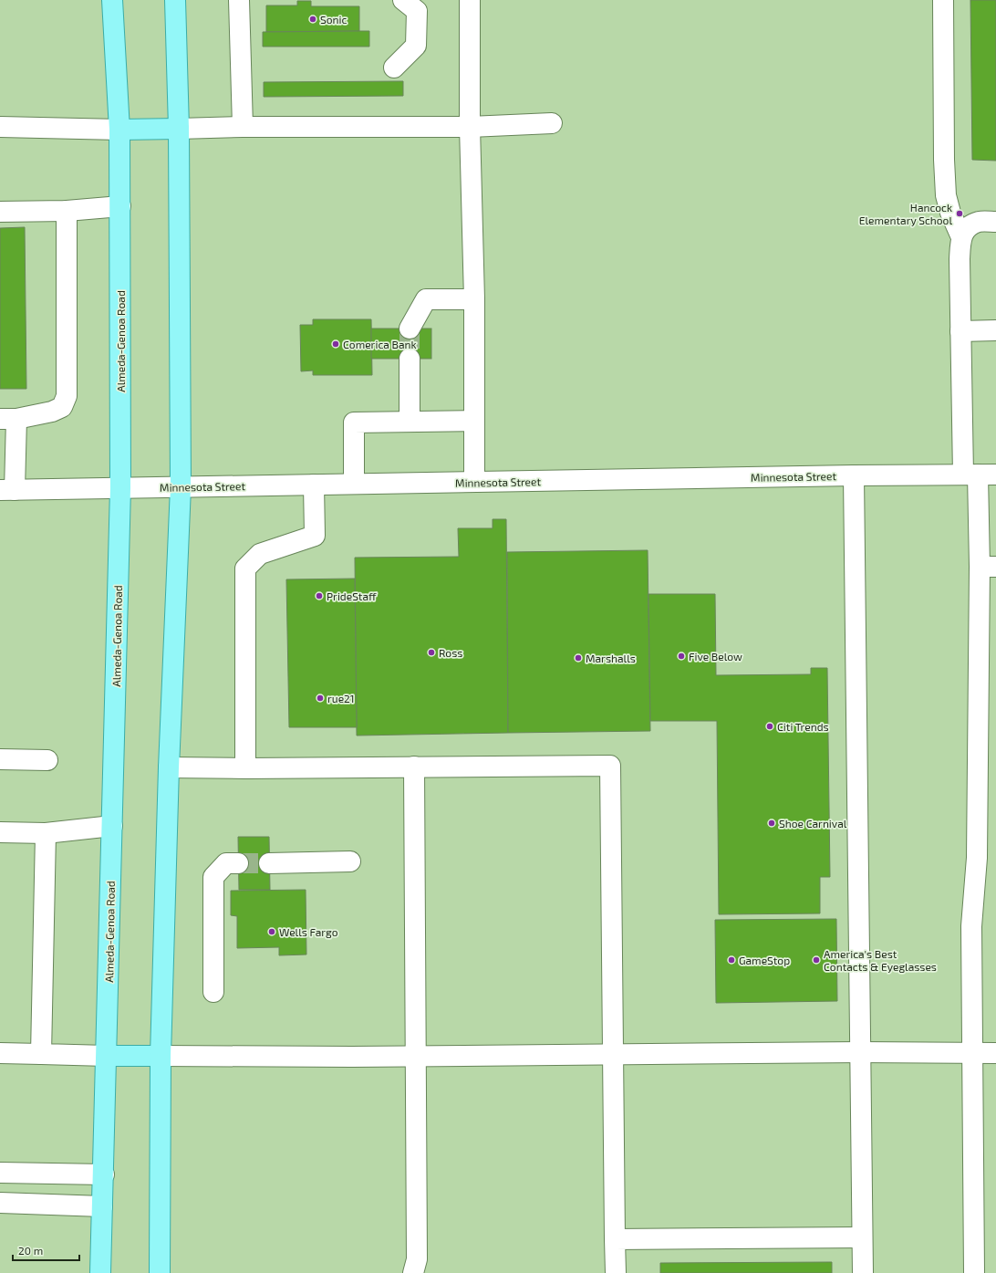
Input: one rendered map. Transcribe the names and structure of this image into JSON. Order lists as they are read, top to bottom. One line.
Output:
{"streets":{"main road":["Almeda-Genoa Road"],"street":["Minnesota Street"]},"crossings":[["Almeda-Genoa Road","Minnesota Street"]],"places":["Sonic","Hancock Elementary School","Comerica Bank","PrideStaff","Ross","Five Below","Marshalls","rue21","Citi Trends","Shoe Carnival","Wells Fargo","GameStop","America's Best Contacts & Eyeglasses"],"scale_bar":"20 m"}
